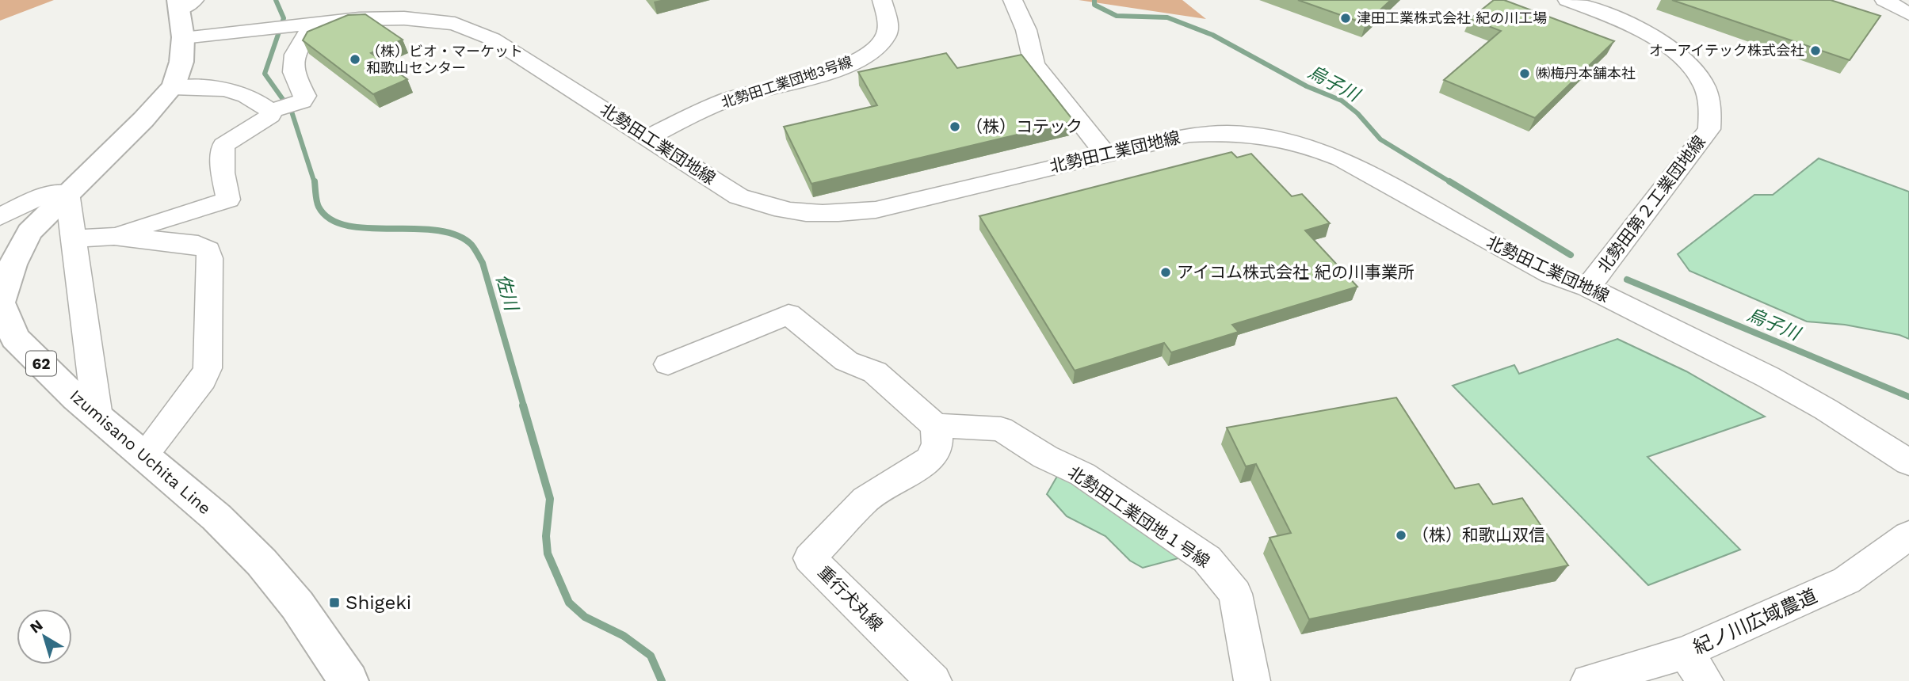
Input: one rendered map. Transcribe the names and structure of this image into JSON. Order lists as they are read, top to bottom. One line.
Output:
{"streets":{"main road":["62","Izumisano Uchita Line"],"street":["北勢田工業団地3号線","北勢田工業団地線","北勢田第２工業団地線","北勢田工業団地１号線","重行犬丸線","紀ノ川広域農道"]},"crossings":[["北勢田工業団地3号線","北勢田工業団地線"],["北勢田工業団地線","北勢田第２工業団地線"],["北勢田工業団地線","Izumisano Uchita Line"],["北勢田工業団地１号線","重行犬丸線"]],"water":["烏子川","佐川"],"places":{"other":["津田工業株式会社 紀の川工場","オーアイテック株式会社","（株）ビオ・マーケット 和歌山センター","㈱梅丹本舗本社","（株）コテック","アイコム株式会社 紀の川事業所","（株）和歌山双信"],"transit":["Shigeki"]},"north":"top left"}
